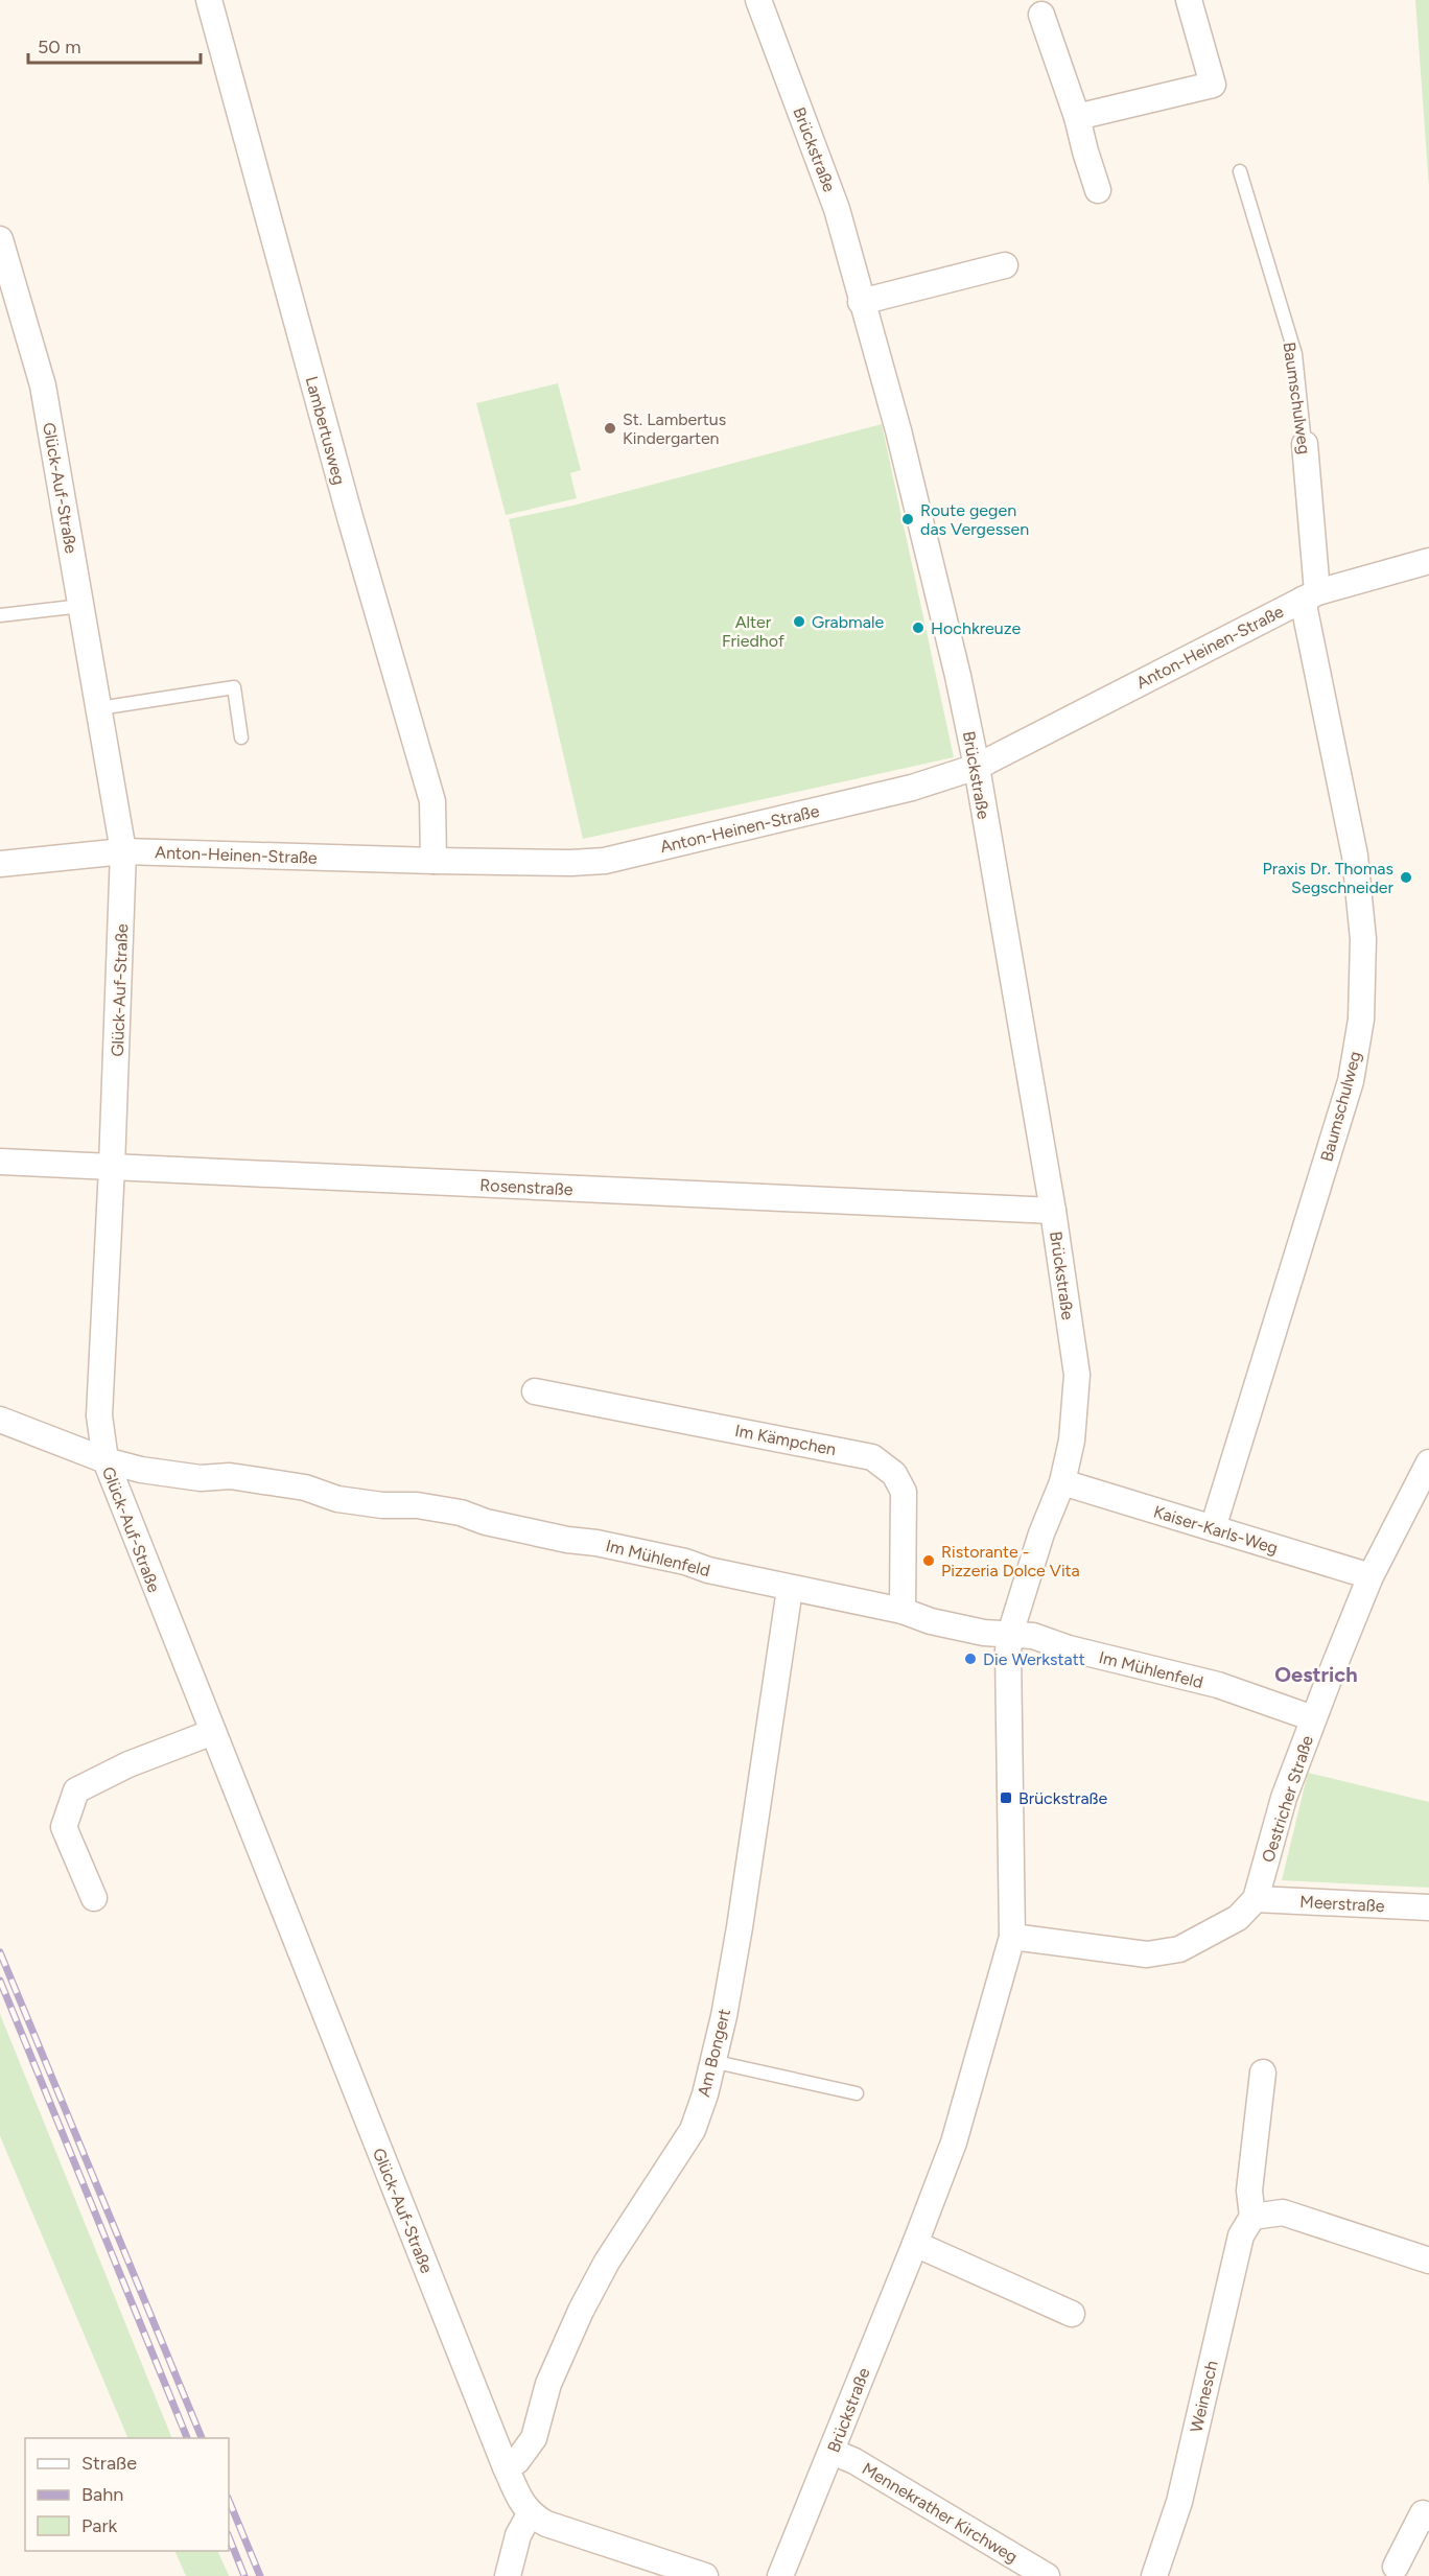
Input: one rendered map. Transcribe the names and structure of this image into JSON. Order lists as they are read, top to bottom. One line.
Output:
{"streets":{"street":["Brückstraße","Baumschulweg","Lambertusweg","Glück-Auf-Straße","Anton-Heinen-Straße","Rosenstraße","Im Kämpchen","Kaiser-Karls-Weg","Im Mühlenfeld","Oestricher Straße","Meerstraße","Am Bongert","Weinesch","Mennekrather Kirchweg"]},"crossings":[["Brückstraße","Anton-Heinen-Straße"],["Brückstraße","Rosenstraße"],["Brückstraße","Kaiser-Karls-Weg"],["Brückstraße","Im Mühlenfeld"],["Brückstraße","Mennekrather Kirchweg"],["Baumschulweg","Anton-Heinen-Straße"],["Baumschulweg","Kaiser-Karls-Weg"],["Lambertusweg","Anton-Heinen-Straße"],["Glück-Auf-Straße","Anton-Heinen-Straße"],["Glück-Auf-Straße","Rosenstraße"],["Glück-Auf-Straße","Im Mühlenfeld"],["Glück-Auf-Straße","Am Bongert"],["Im Kämpchen","Im Mühlenfeld"],["Kaiser-Karls-Weg","Oestricher Straße"],["Im Mühlenfeld","Oestricher Straße"],["Im Mühlenfeld","Am Bongert"],["Oestricher Straße","Meerstraße"]],"districts":["Oestrich"],"parks":["Alter Friedhof"],"places":{"other":["St. Lambertus Kindergarten","Route gegen das Vergessen","Grabmale","Hochkreuze","Praxis Dr. Thomas Segschneider","Ristorante - Pizzeria Dolce Vita","Die Werkstatt"],"transit":["Brückstraße"]},"legend":["Straße","Bahn","Park"],"scale_bar":"50 m"}
